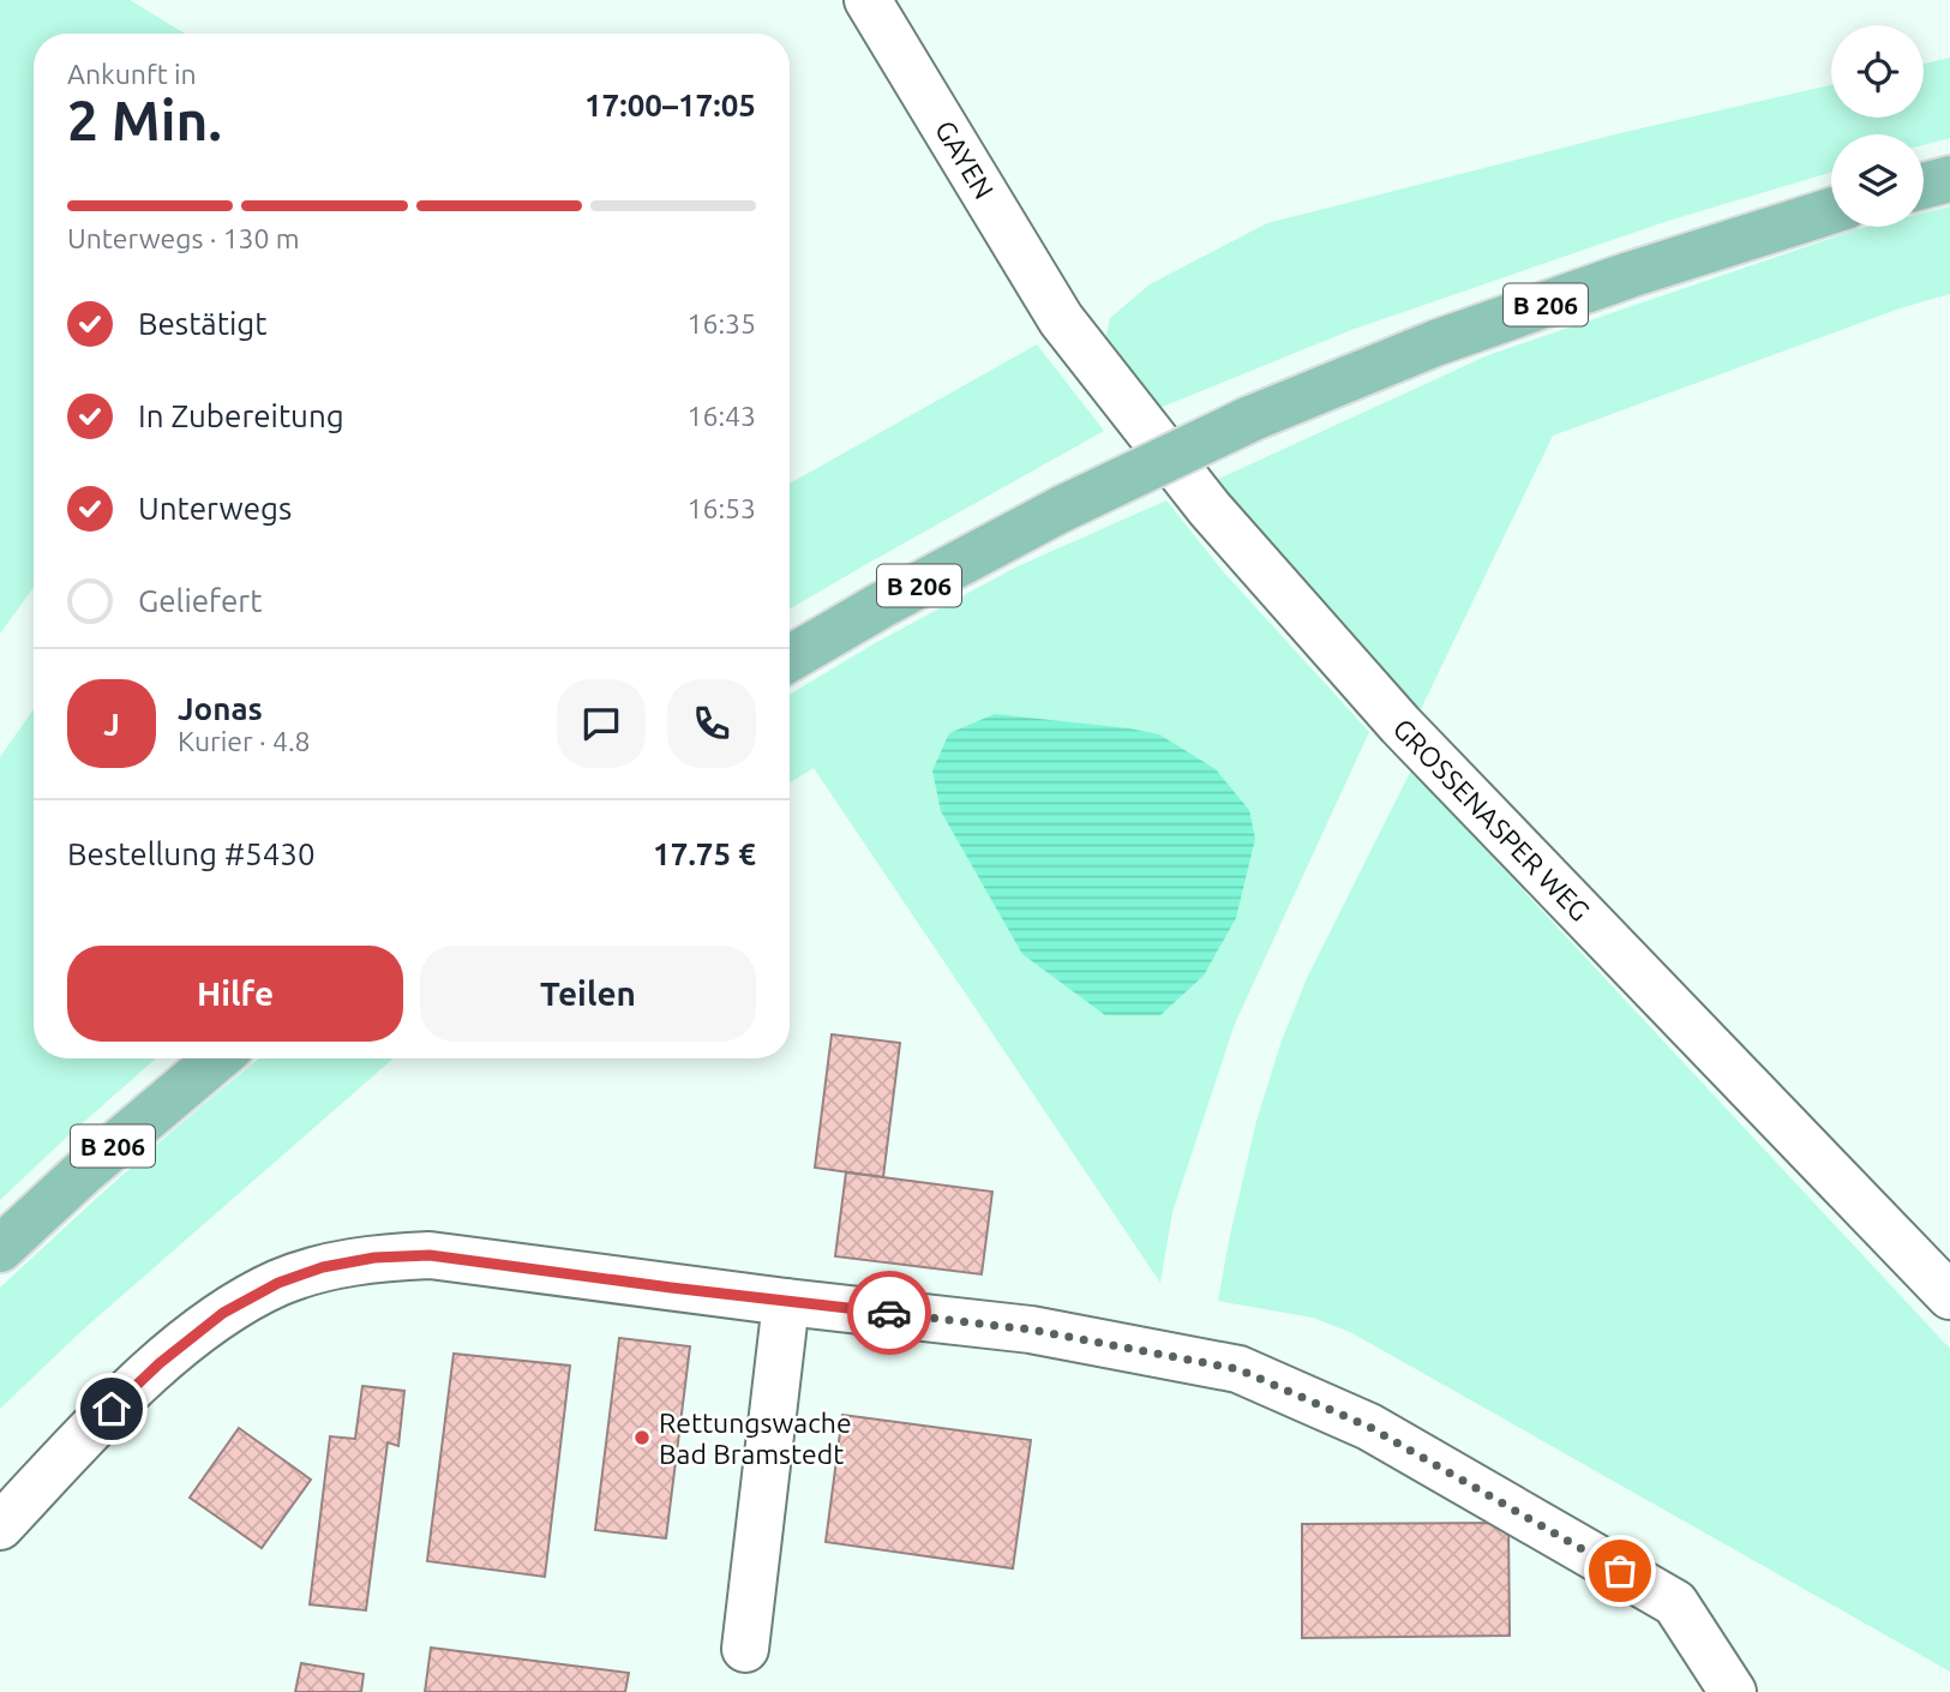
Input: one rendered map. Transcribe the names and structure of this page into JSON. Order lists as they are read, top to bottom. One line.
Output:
{"streets":{"main road":["B 206"],"street":["GAYEN","GROSSENASPER WEG"]},"crossings":[["GAYEN","GROSSENASPER WEG"]],"places":["Rettungswache Bad Bramstedt"],"page":{"heading":["2 Min.","Ankunft in","17:00–17:05"],"panel":["Jonas","Kurier · 4.8","Bestellung #5430","17.75 €"],"bar":"Unterwegs · 130 m","list":[["Bestätigt","16:35"],["In Zubereitung","16:43"],["Unterwegs","16:53"],"Geliefert"],"round":"J","buttons":["Hilfe","Teilen"]}}
